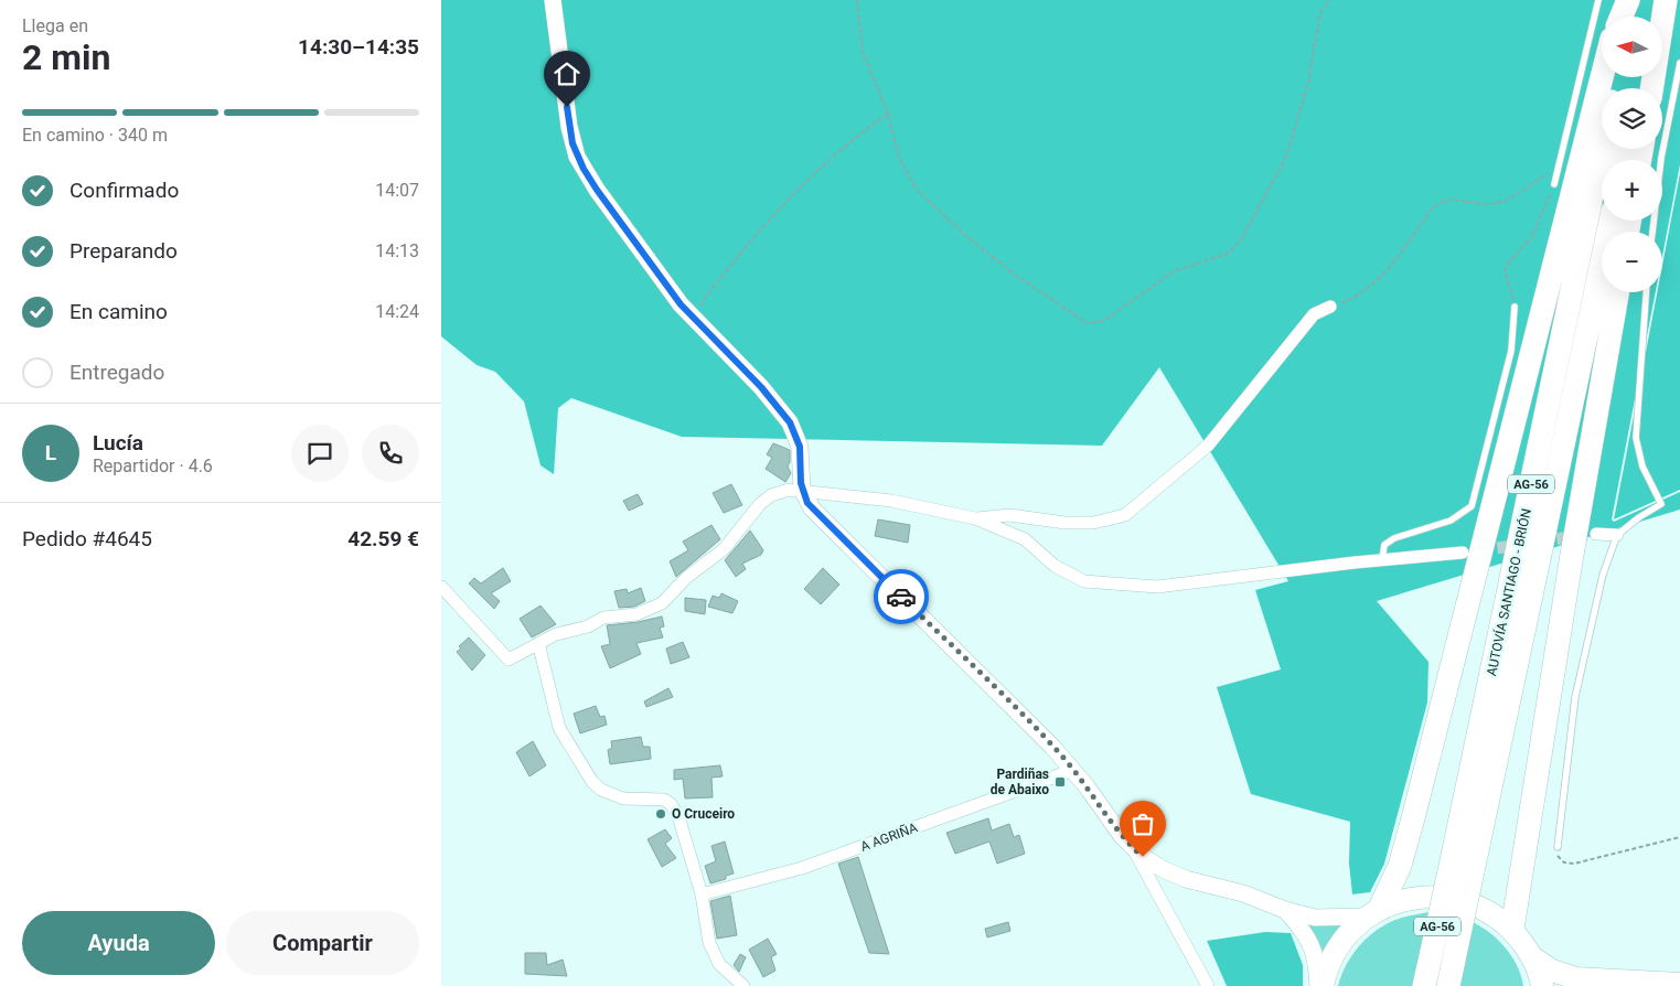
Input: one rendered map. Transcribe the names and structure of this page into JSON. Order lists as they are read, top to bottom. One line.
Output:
{"streets":{"highway":["AG-56","AUTOVÍA SANTIAGO - BRIÓN"],"street":["A AGRIÑA"]},"places":{"transit":["Pardiñas de Abaixo"],"other":["O Cruceiro"]},"north":"left","page":{"heading":["2 min","Llega en","14:30–14:35"],"panel":["Lucía","Repartidor · 4.6","Pedido #4645","42.59 €"],"map_buttons":["+","−"],"bar":"En camino · 340 m","list":[["Confirmado","14:07"],["Preparando","14:13"],["En camino","14:24"],"Entregado"],"round":"L","buttons":["Ayuda","Compartir"]}}
